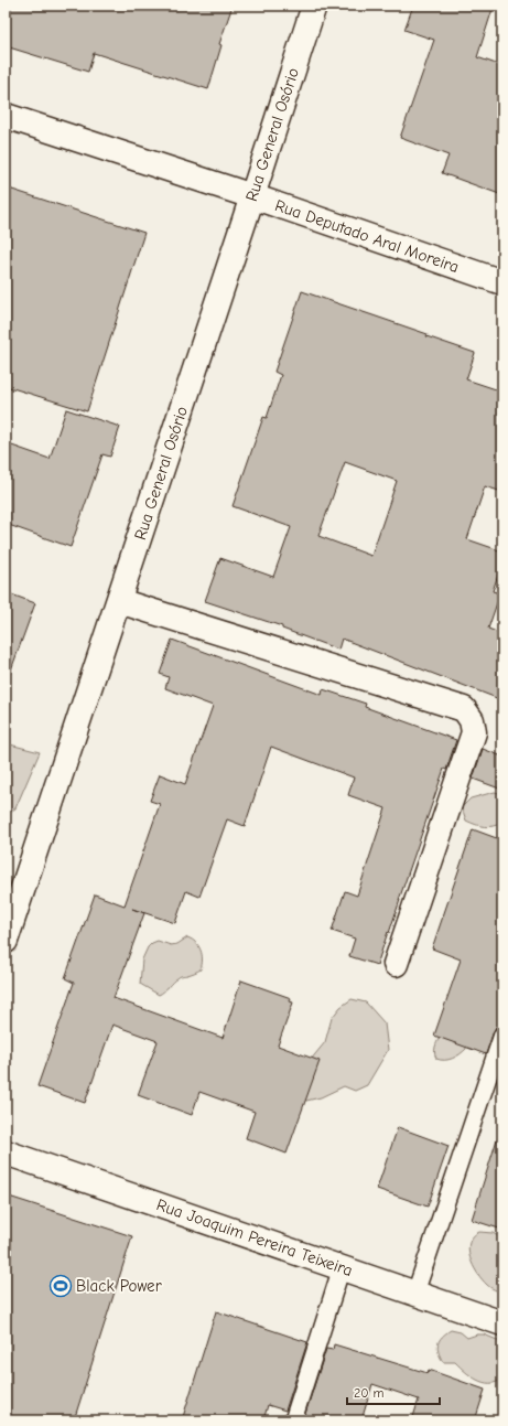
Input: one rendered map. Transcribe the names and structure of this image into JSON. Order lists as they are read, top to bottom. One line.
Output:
{"streets":{"street":["Rua General Osório","Rua Deputado Aral Moreira","Rua Joaquim Pereira Teixeira"]},"crossings":[["Rua General Osório","Rua Deputado Aral Moreira"]],"places":{"sports":["Black Power"]},"scale_bar":"20 m"}
